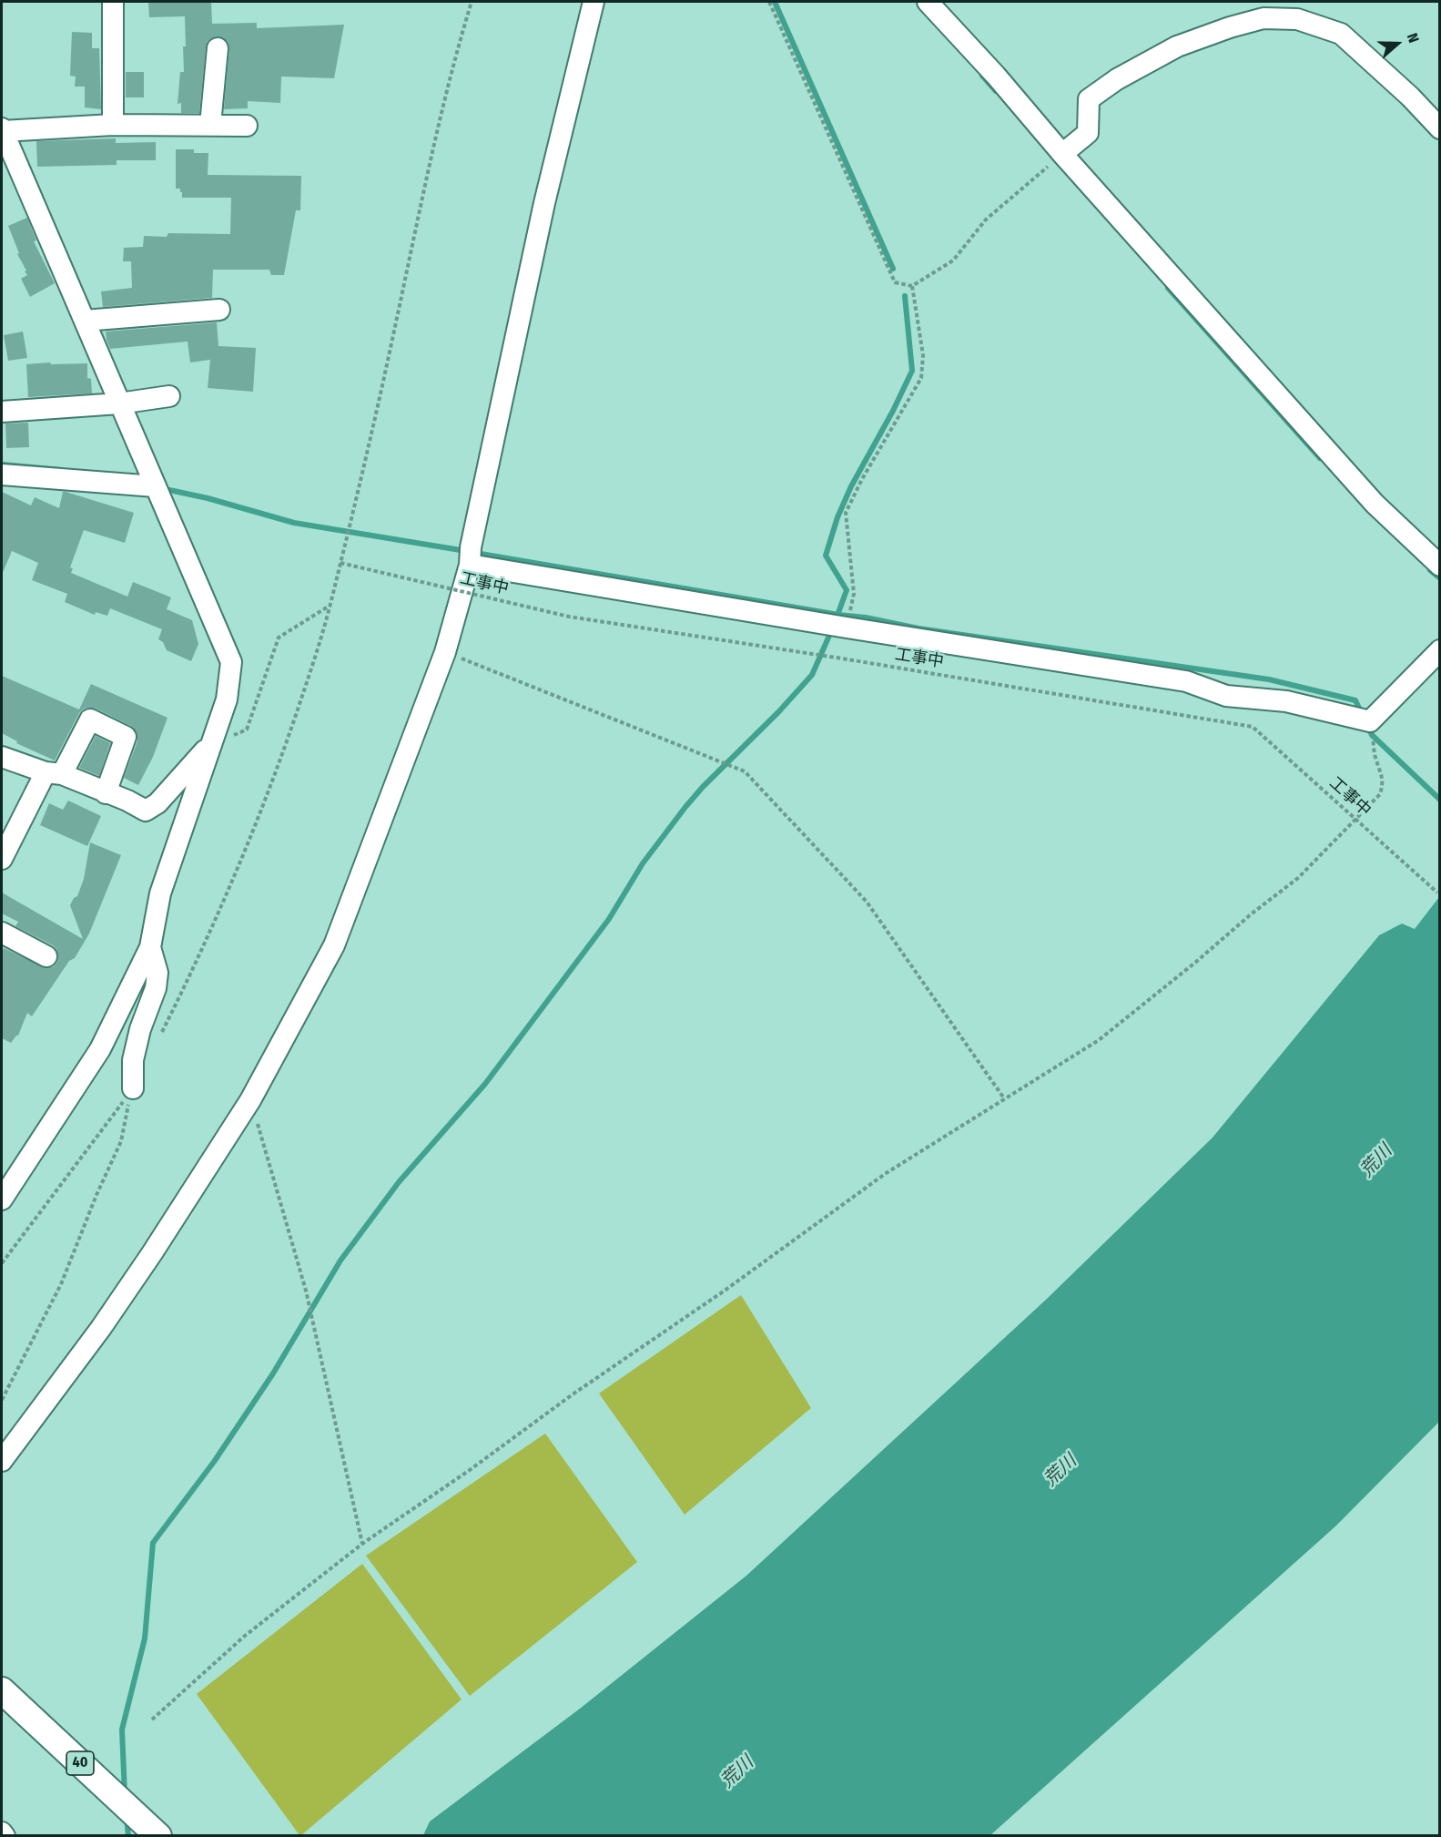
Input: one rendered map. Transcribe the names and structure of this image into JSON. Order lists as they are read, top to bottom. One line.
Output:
{"streets":{"main road":["40"],"path":["工事中"]},"water":["荒川"],"north":"right"}
